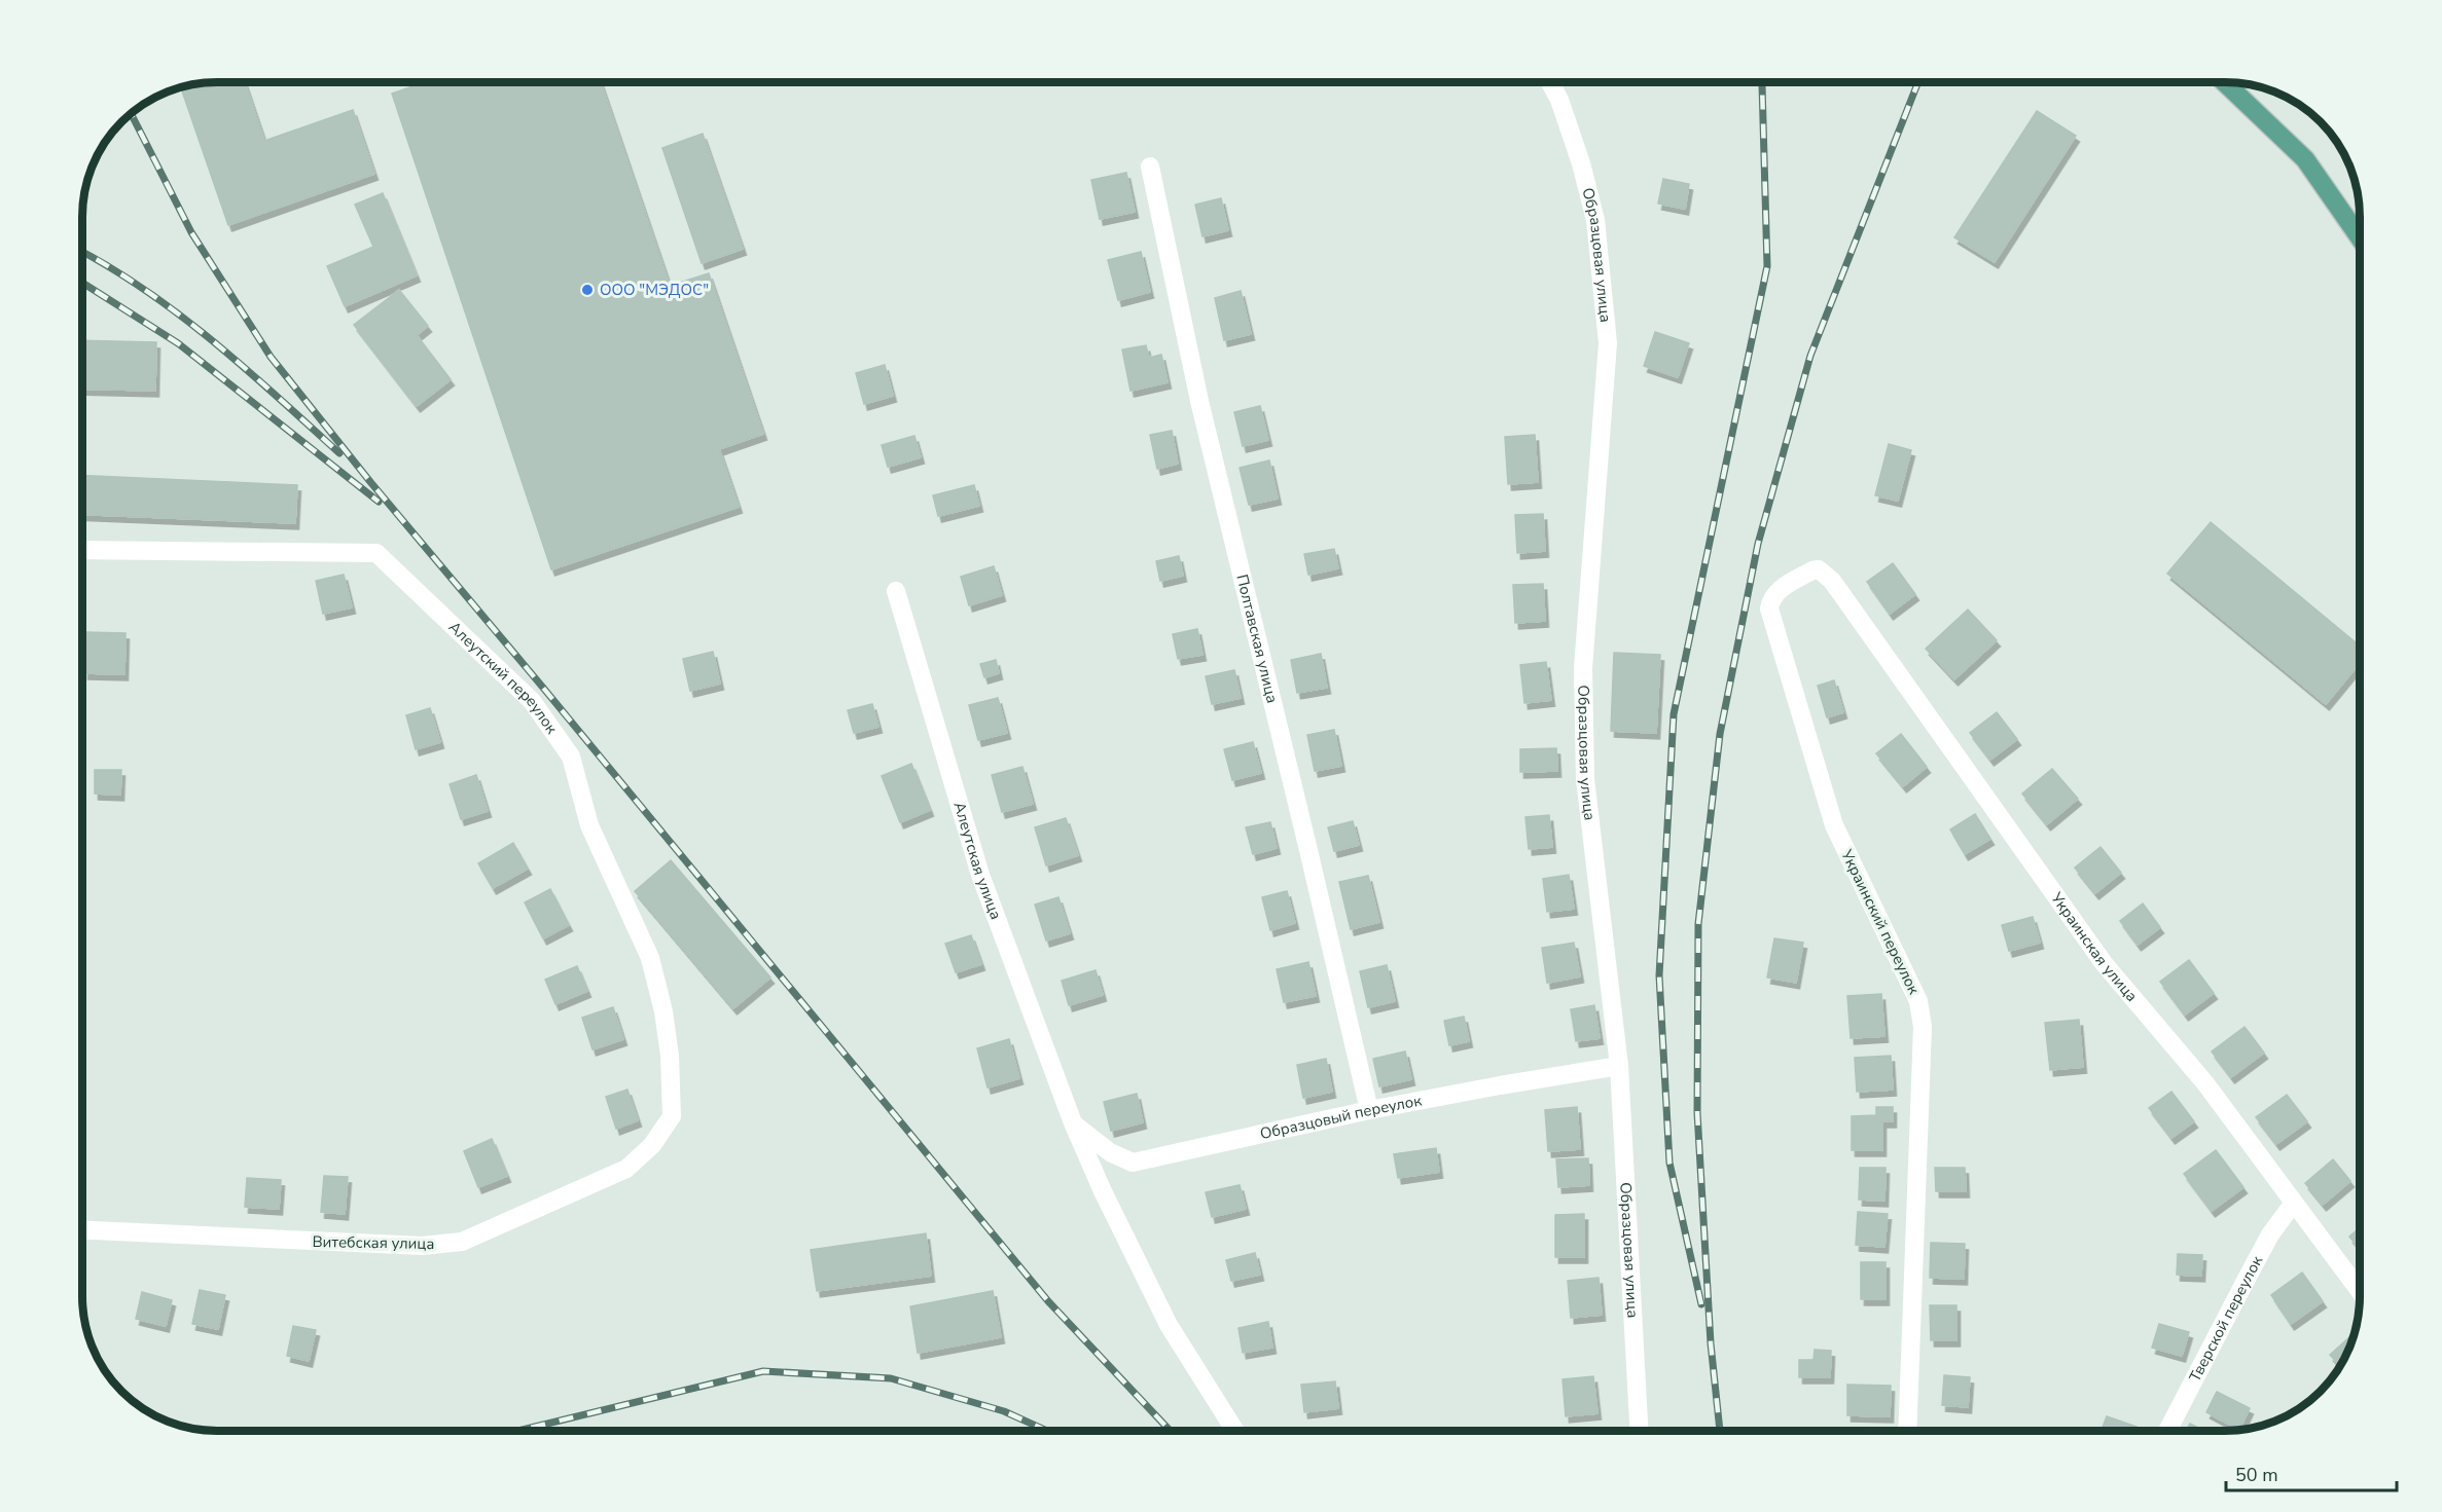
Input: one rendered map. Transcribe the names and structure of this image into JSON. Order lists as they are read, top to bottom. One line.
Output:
{"streets":{"street":["Образцовая улица","Полтавская улица","Алеутский переулок","Алеутская улица","Украинский переулок","Украинская улица","Образцовый переулок","Витебская улица","Тверской переулок"]},"crossings":[["Образцовая улица","Образцовый переулок"],["Полтавская улица","Образцовый переулок"],["Алеутский переулок","Витебская улица"],["Алеутская улица","Образцовый переулок"],["Украинский переулок","Украинская улица"],["Украинская улица","Тверской переулок"]],"places":["ООО \"МЭДОС\""],"scale_bar":"50 m"}
